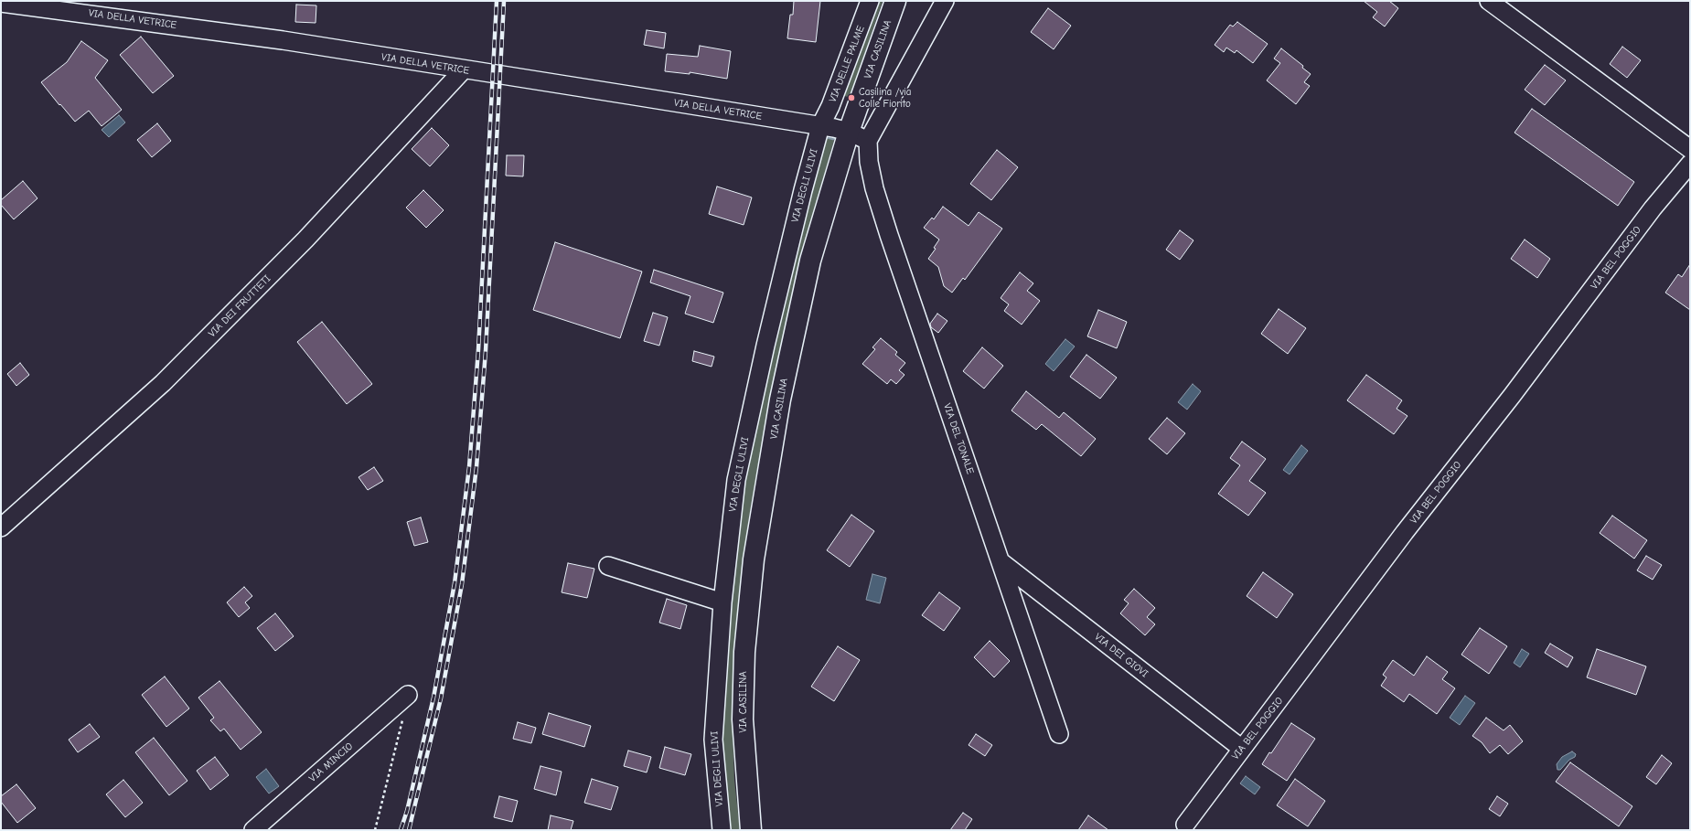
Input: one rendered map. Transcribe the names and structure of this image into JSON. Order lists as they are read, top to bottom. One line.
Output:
{"streets":{"main road":["VIA CASILINA"],"street":["VIA DELLA VETRICE","VIA DELLE PALME","VIA DEGLI ULIVI","VIA BEL POGGIO","VIA DEI FRUTTETI","VIA DEL TONALE","VIA DEI GIOVI","VIA MINCIO"]},"crossings":[["VIA DELLA VETRICE","VIA CASILINA"],["VIA DELLA VETRICE","VIA DELLE PALME"],["VIA DELLA VETRICE","VIA DEGLI ULIVI"],["VIA DELLA VETRICE","VIA DEI FRUTTETI"],["VIA DELLA VETRICE","VIA DEL TONALE"],["VIA DELLE PALME","VIA DEGLI ULIVI"],["VIA BEL POGGIO","VIA DEI GIOVI"],["VIA DEL TONALE","VIA DEI GIOVI"]],"places":["Casilina /via Colle Fiorito"]}
